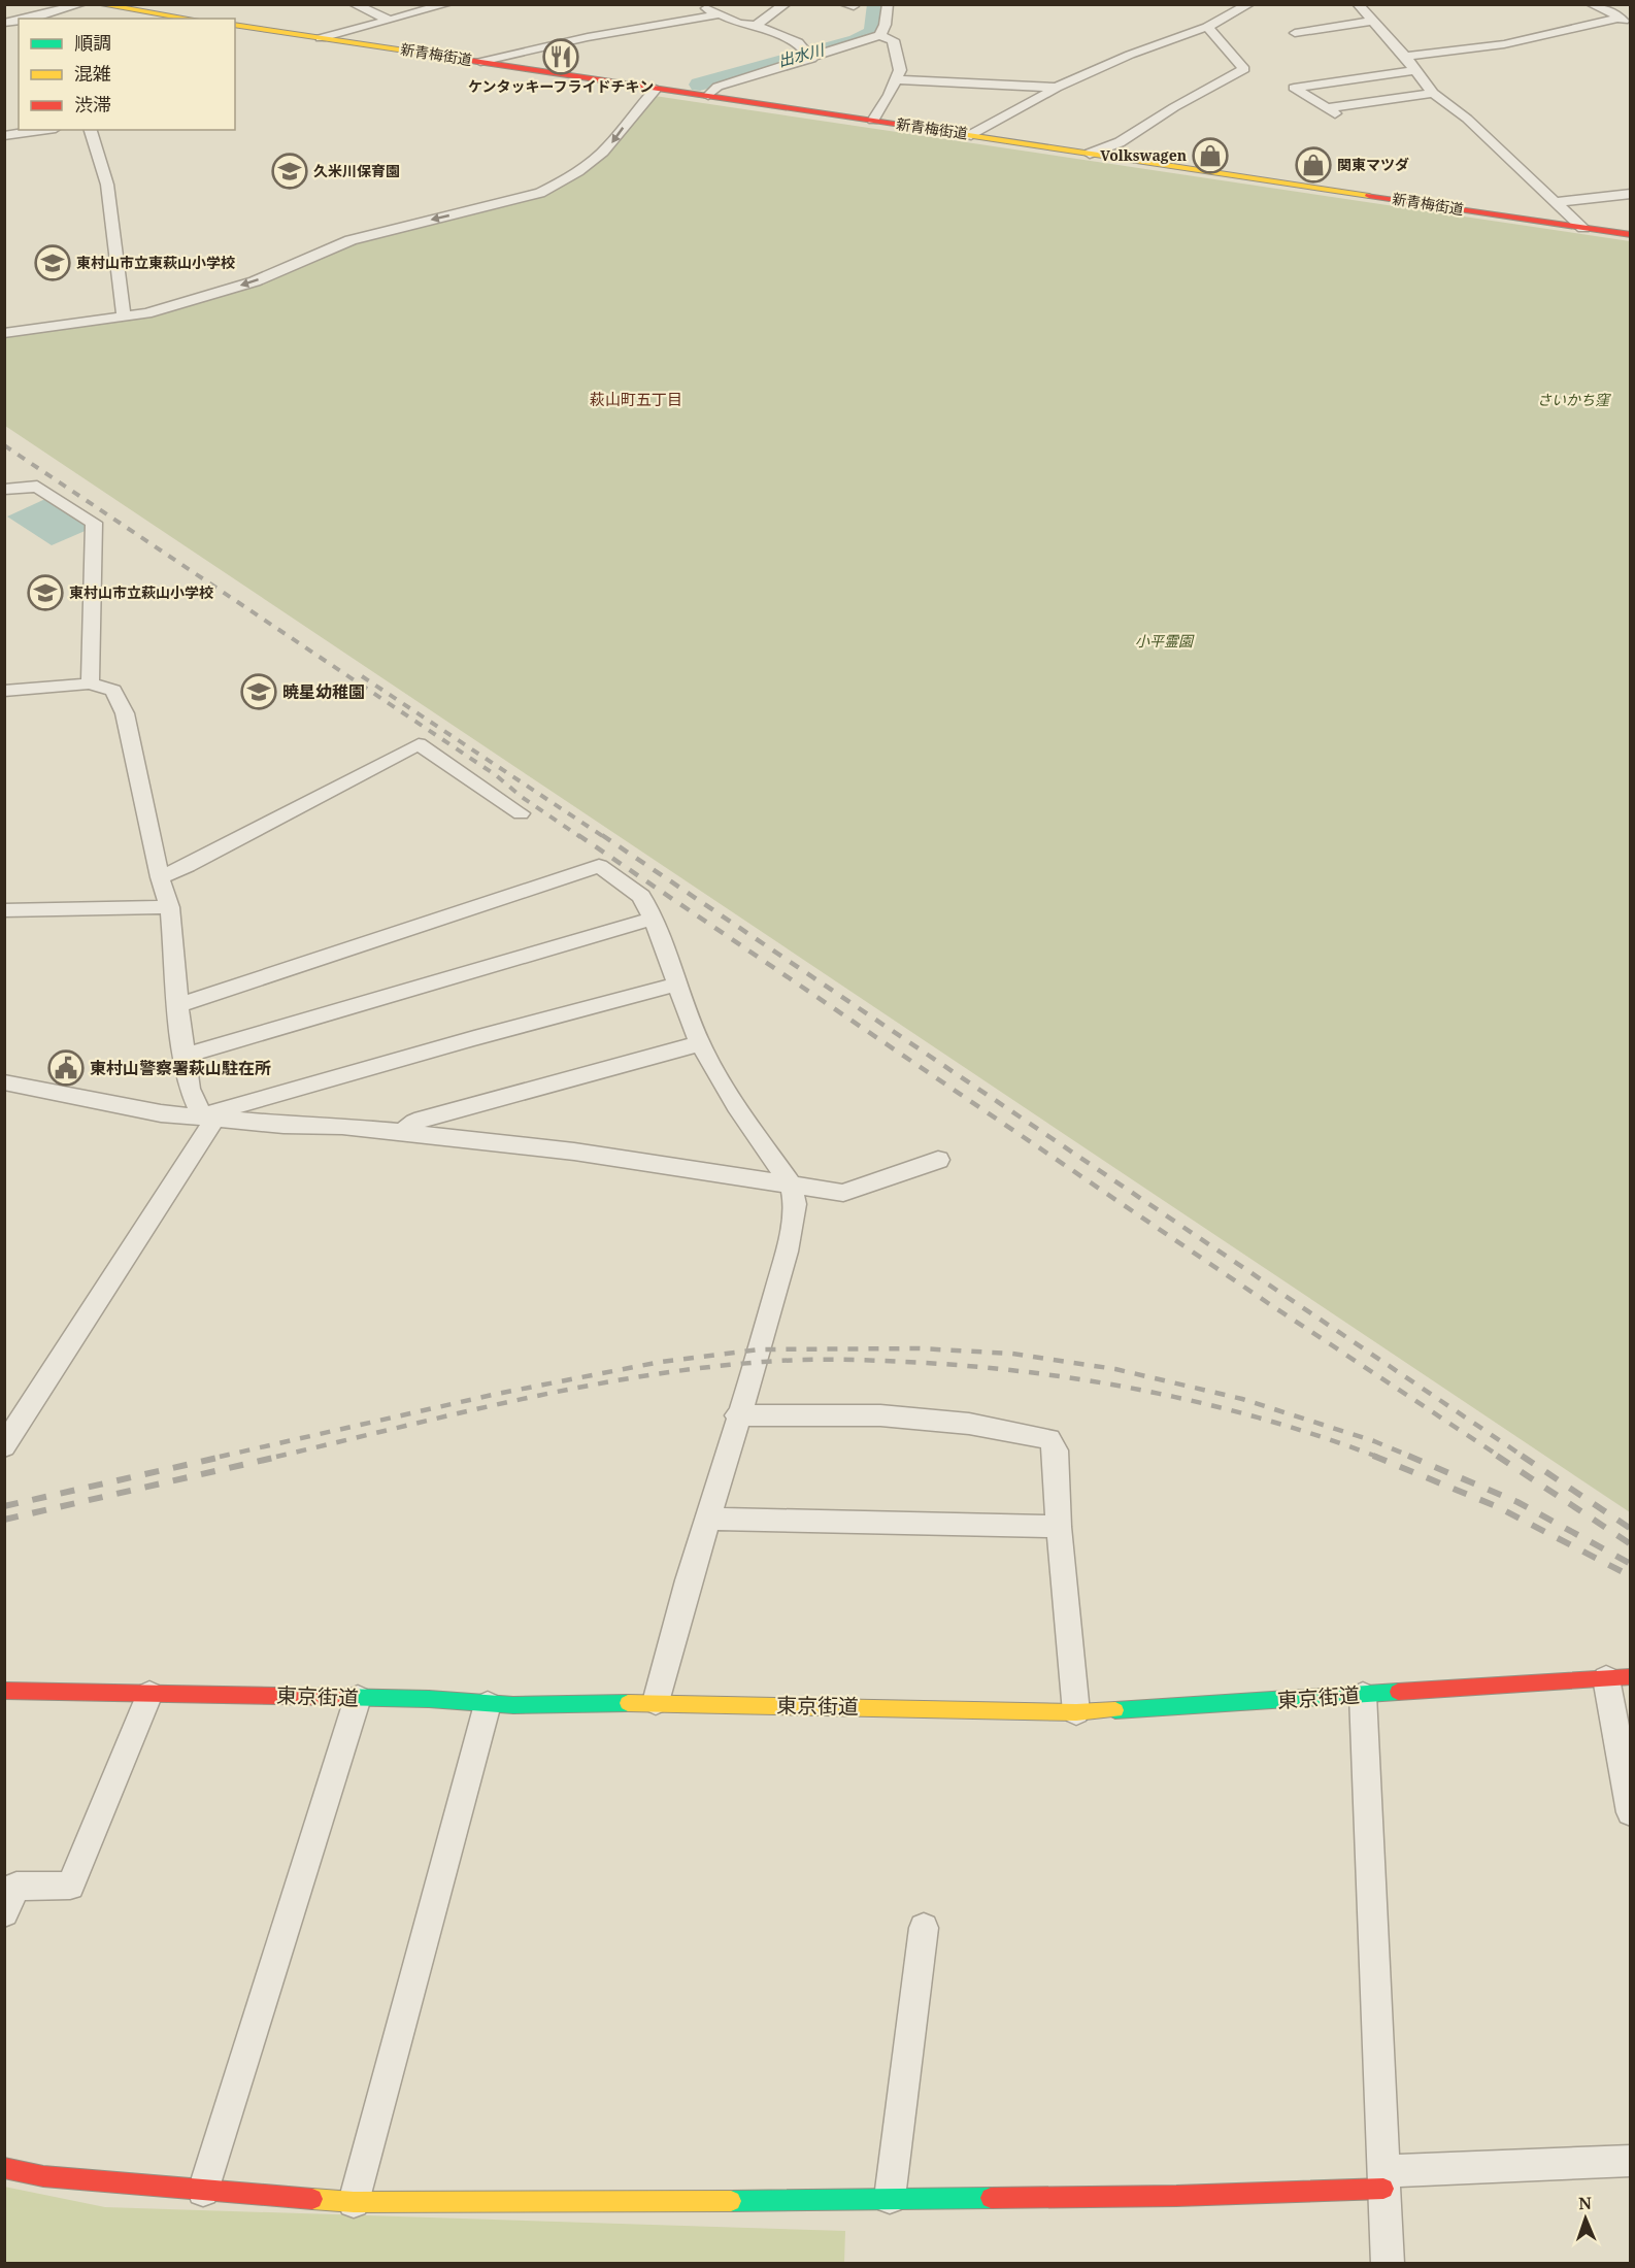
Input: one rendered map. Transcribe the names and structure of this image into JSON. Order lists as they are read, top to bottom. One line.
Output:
{"streets":{"main road":["新青梅街道","東京街道"]},"districts":["萩山町五丁目"],"water":["出水川"],"parks":["さいかち窪","小平霊園"],"places":{"restaurant":["ケンタッキーフライドチキン"],"shop":["Volkswagen","関東マツダ"],"school or university":["久米川保育園","東村山市立東萩山小学校","東村山市立萩山小学校","暁星幼稚園"],"public building":["東村山警察署萩山駐在所"]},"legend":["順調","混雑","渋滞"],"north":"top"}
